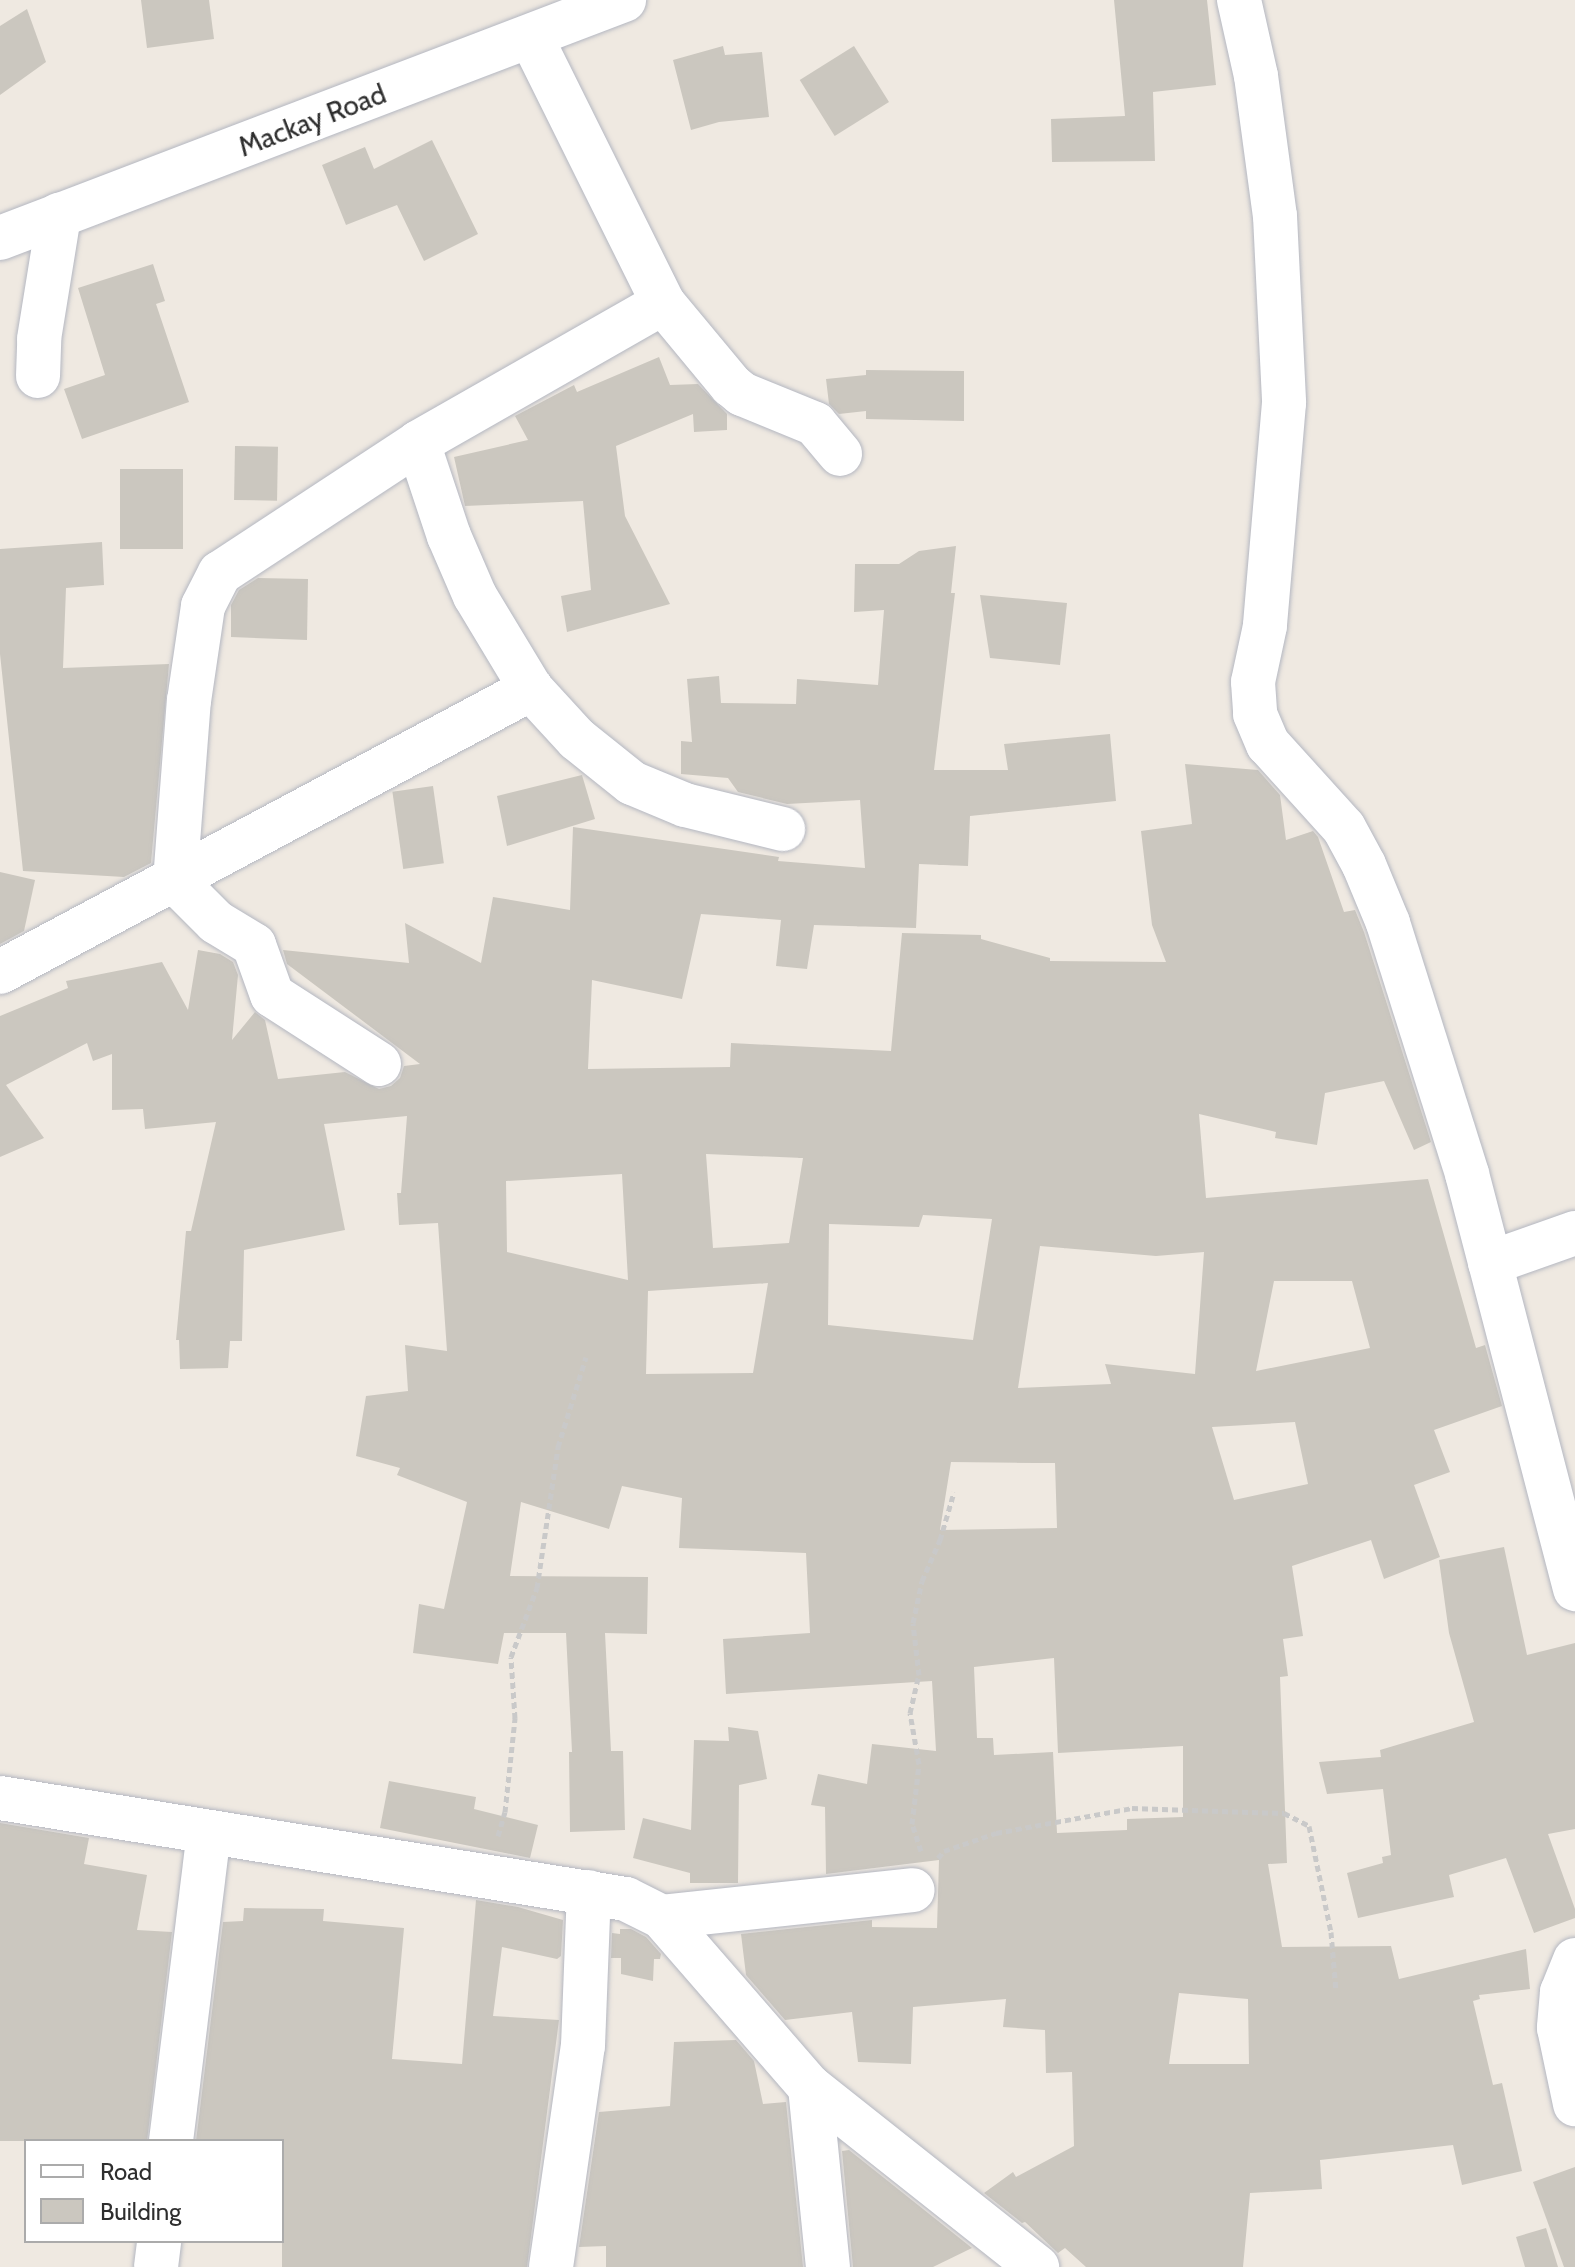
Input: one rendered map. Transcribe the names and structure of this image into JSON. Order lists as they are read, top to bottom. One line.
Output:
{"streets":{"street":["Mackay Road"]},"legend":["Road","Building"]}
